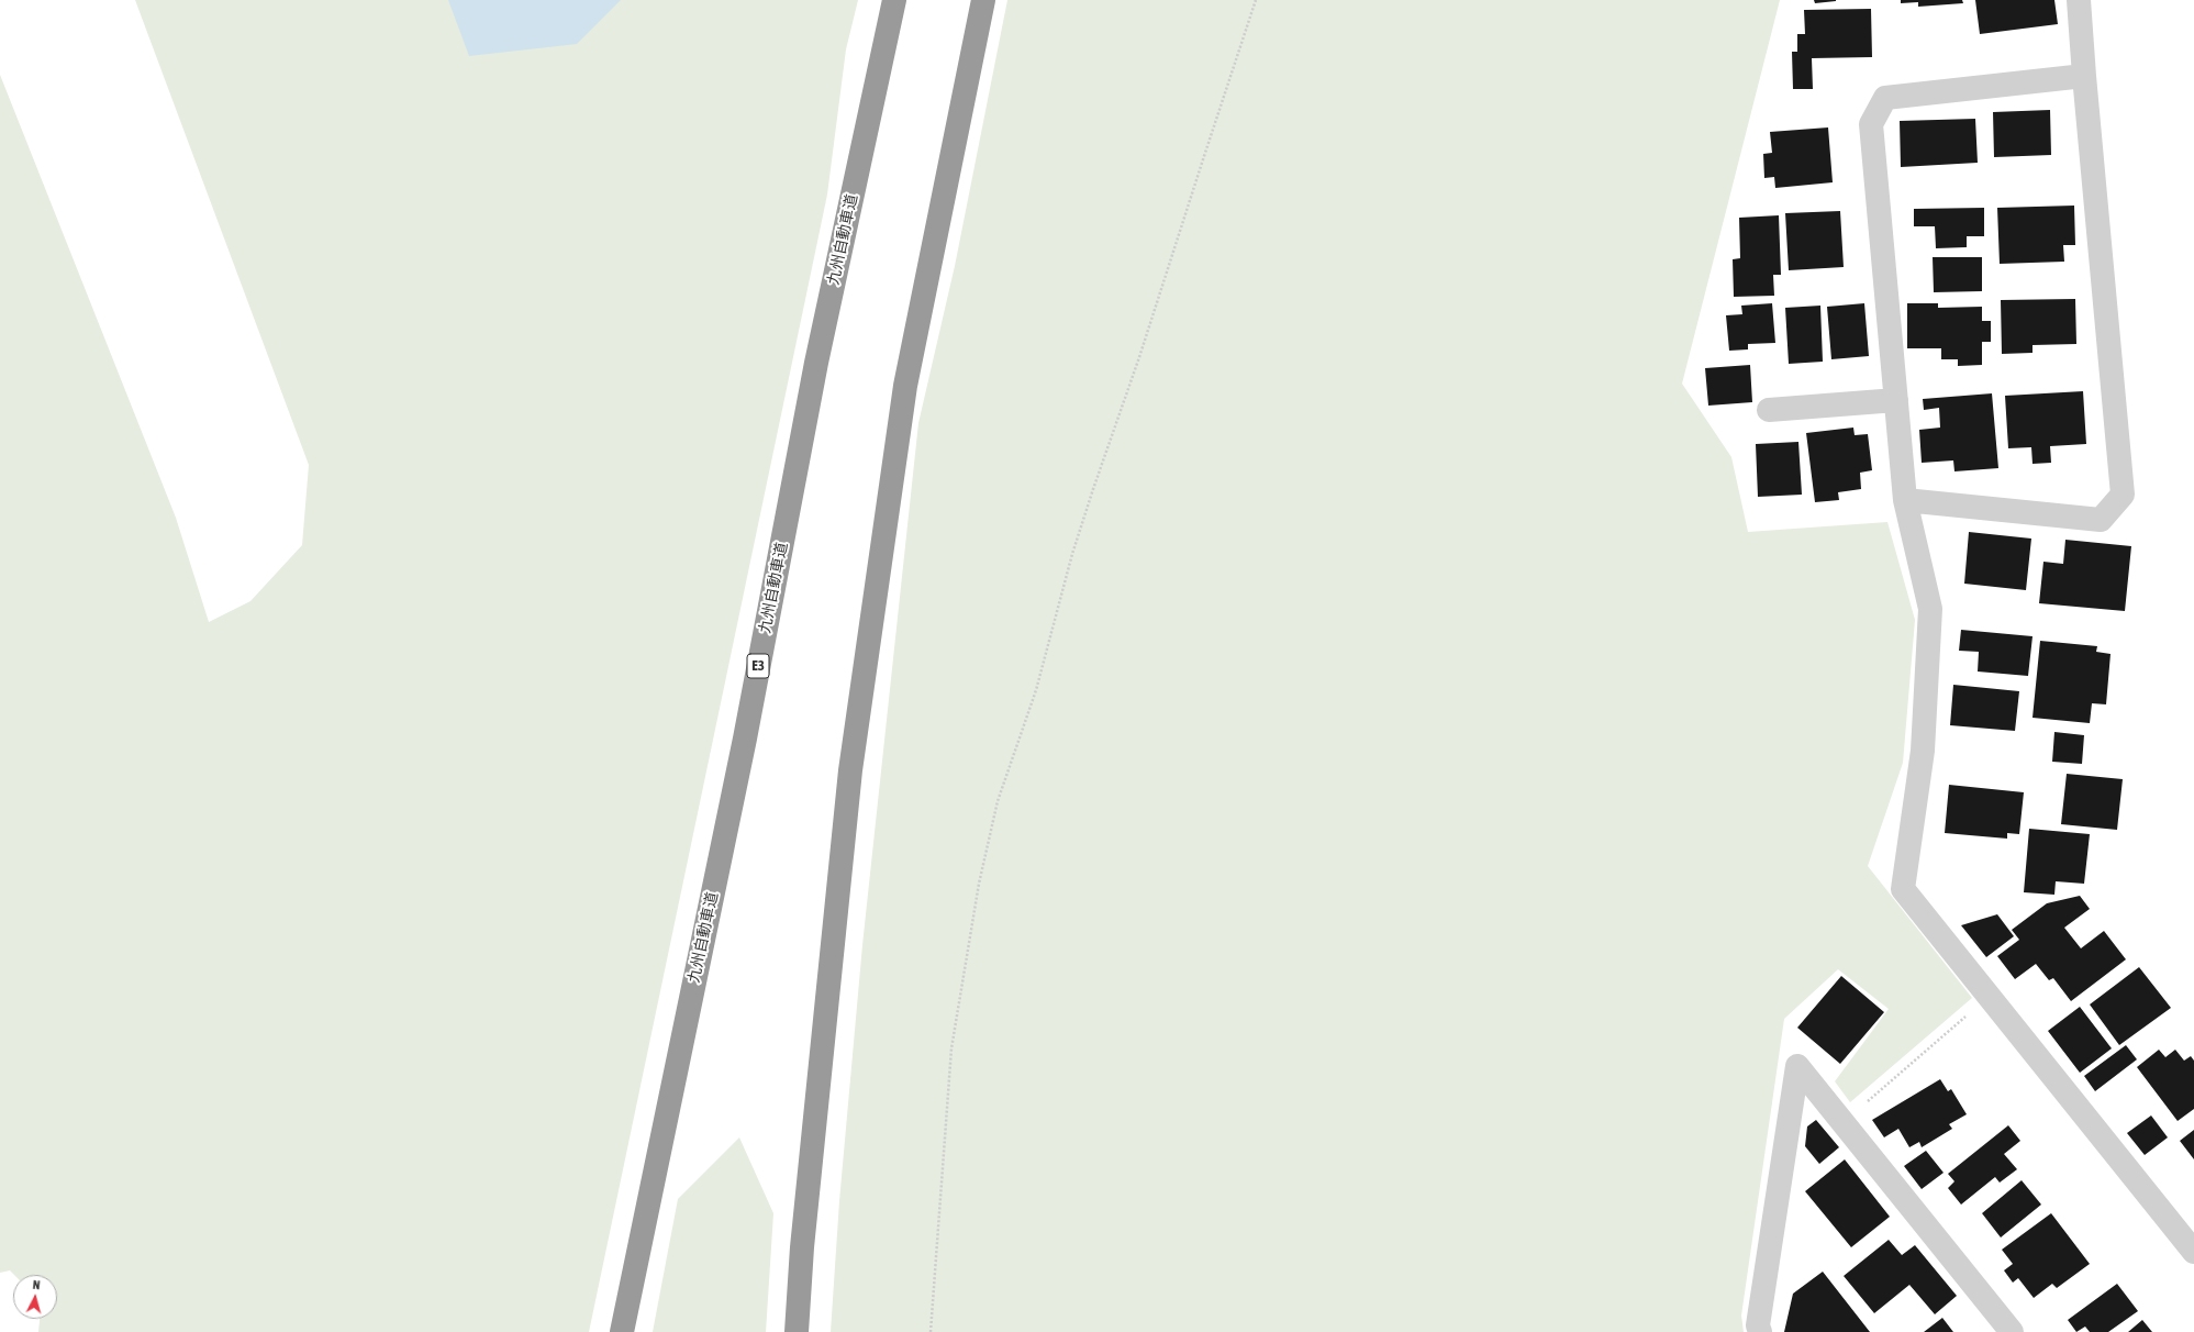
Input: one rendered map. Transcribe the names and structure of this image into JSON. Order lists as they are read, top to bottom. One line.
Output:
{"streets":{"highway":["九州自動車道","E3"]},"north":"top"}
